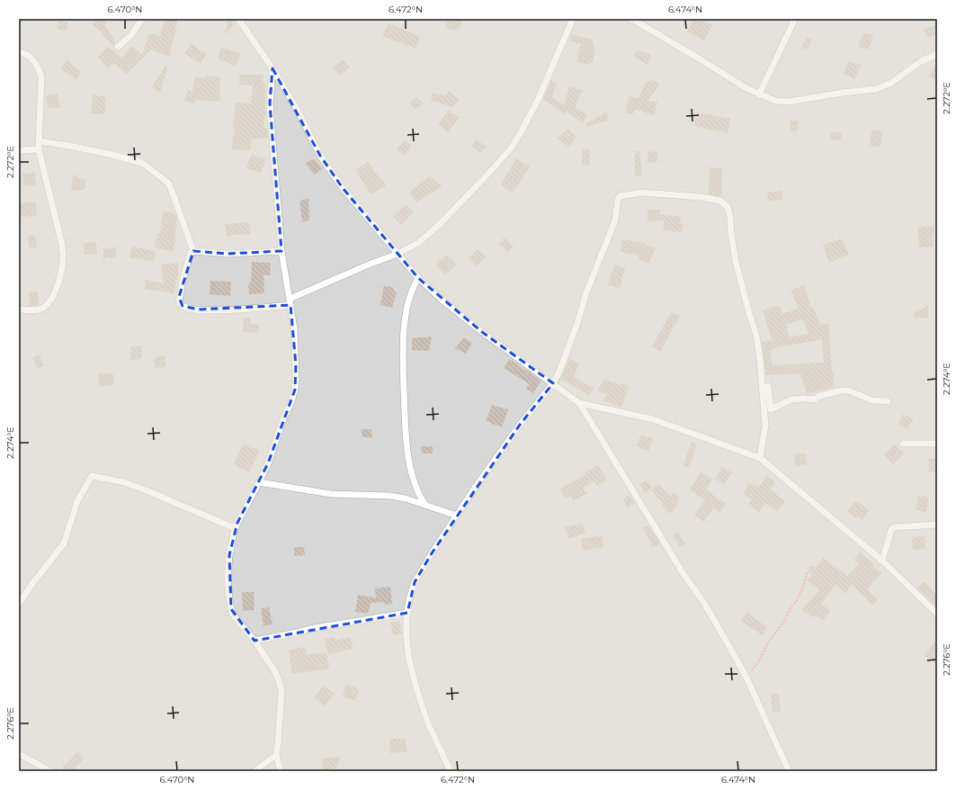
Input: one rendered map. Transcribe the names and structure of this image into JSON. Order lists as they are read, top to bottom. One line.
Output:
{"coordinates":["6.470°N","6.472°N","6.474°N","2.272°E","2.274°E","2.276°E"]}
